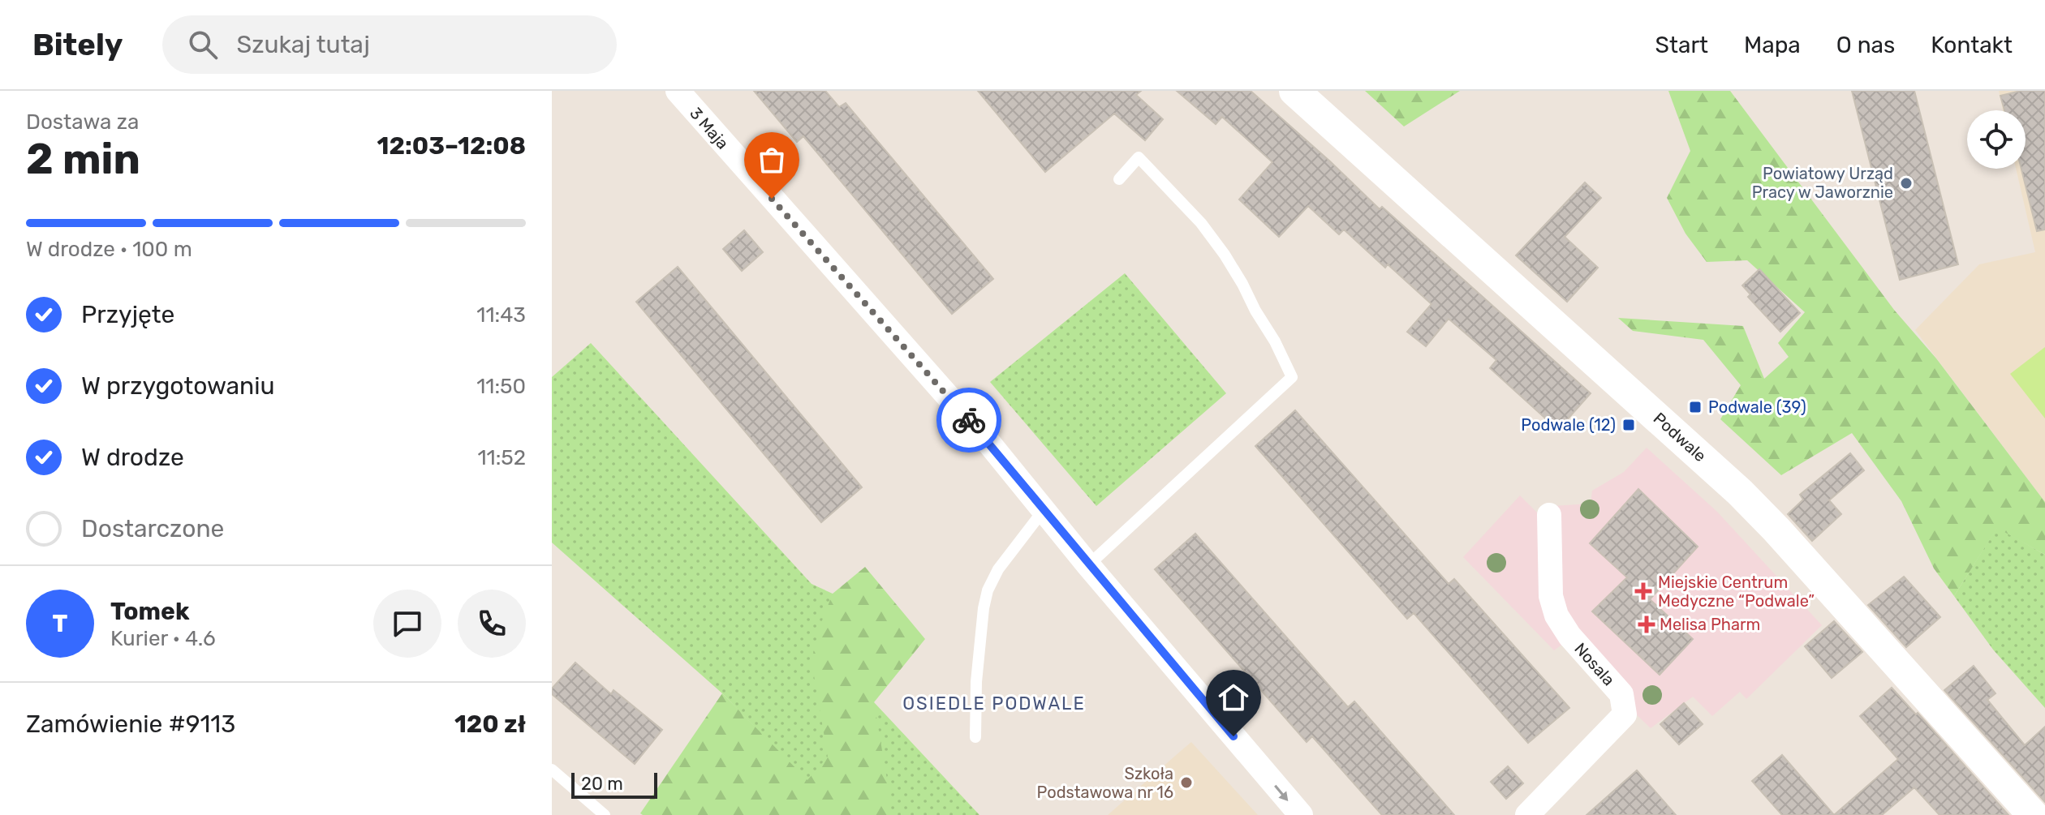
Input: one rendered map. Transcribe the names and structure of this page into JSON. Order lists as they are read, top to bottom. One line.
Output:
{"streets":{"street":["3 Maja","Podwale","Nosala"]},"districts":["OSIEDLE PODWALE"],"places":{"other":["Powiatowy Urząd Pracy w Jaworznie","Szkoła Podstawowa nr 16"],"transit":["Podwale (39)","Podwale (12)"],"health":["Miejskie Centrum Medyczne “Podwale”","Melisa Pharm"]},"scale_bar":"20 m","page":{"header":"Bitely","search":"Szukaj tutaj","nav":["Start","Mapa","O nas","Kontakt"],"heading":["2 min","Dostawa za","12:03–12:08"],"panel":["Tomek","Kurier · 4.6","Zamówienie #9113","120 zł"],"bar":"W drodze · 100 m","list":[["Przyjęte","11:43"],["W przygotowaniu","11:50"],["W drodze","11:52"],"Dostarczone"],"round":"T","scale":"20 m"}}
